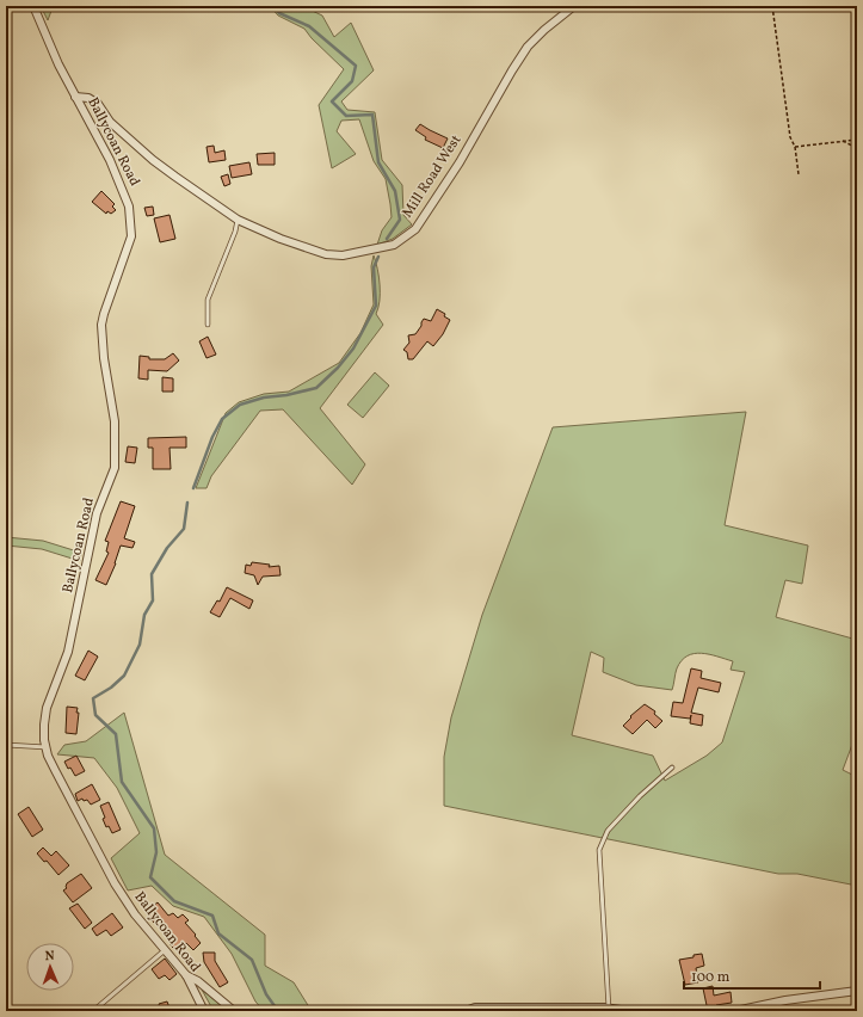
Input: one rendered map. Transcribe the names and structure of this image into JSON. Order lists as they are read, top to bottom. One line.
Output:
{"streets":{"street":["Ballycoan Road","Mill Road West"]},"crossings":[["Ballycoan Road","Mill Road West"]],"scale_bar":"100 m","north":"top"}
